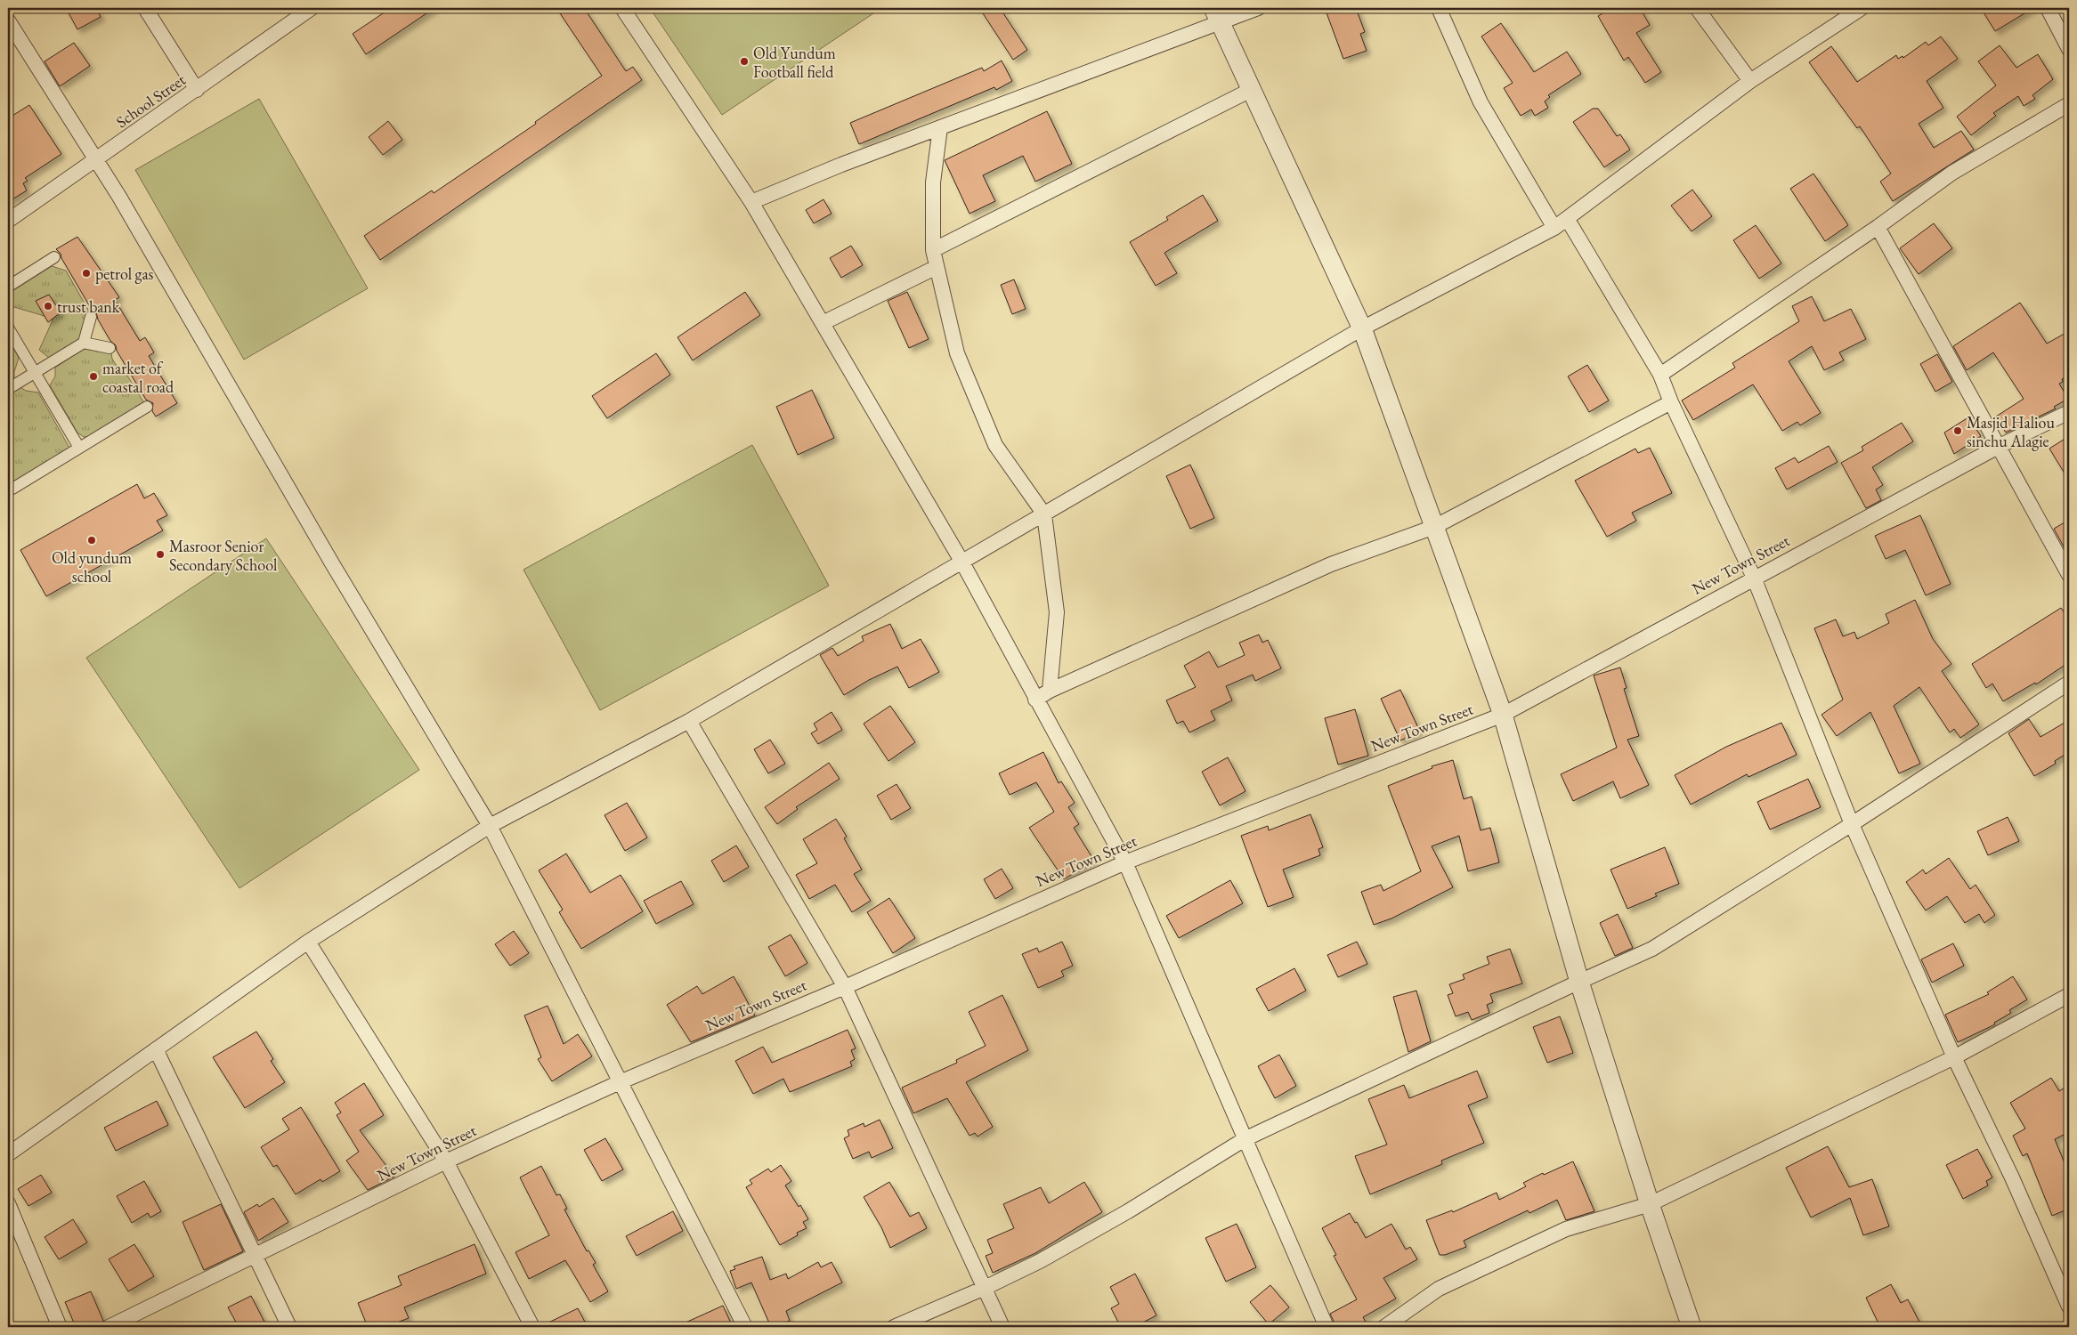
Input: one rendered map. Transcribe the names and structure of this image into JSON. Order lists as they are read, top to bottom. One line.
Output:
{"streets":{"street":["School Street","New Town Street"]},"places":["Old Yundum Football field","petrol gas","trust bank","market of coastal road","Masjid Haliou sinchu Alagie","Old yundum school","Masroor Senior Secondary School"]}
